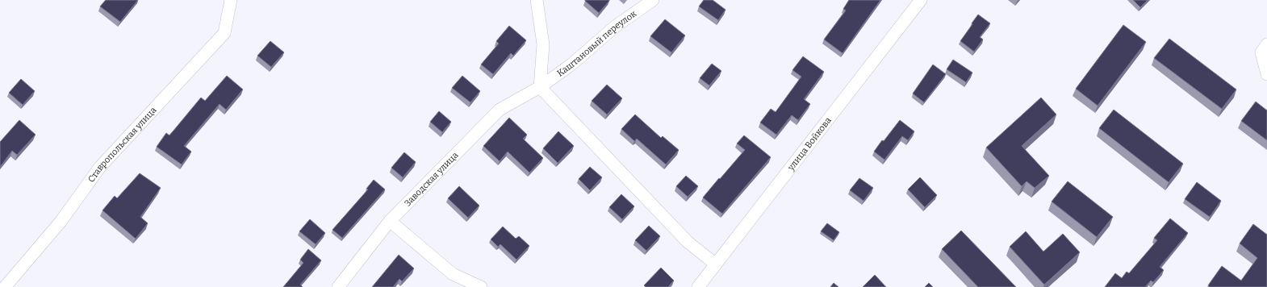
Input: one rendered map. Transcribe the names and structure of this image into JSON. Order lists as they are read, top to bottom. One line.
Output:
{"streets":{"street":["Каштановый переулок","улица Войкова","Ставропольская улица","Заводская улица"]},"crossings":[["Каштановый переулок","Заводская улица"]]}
